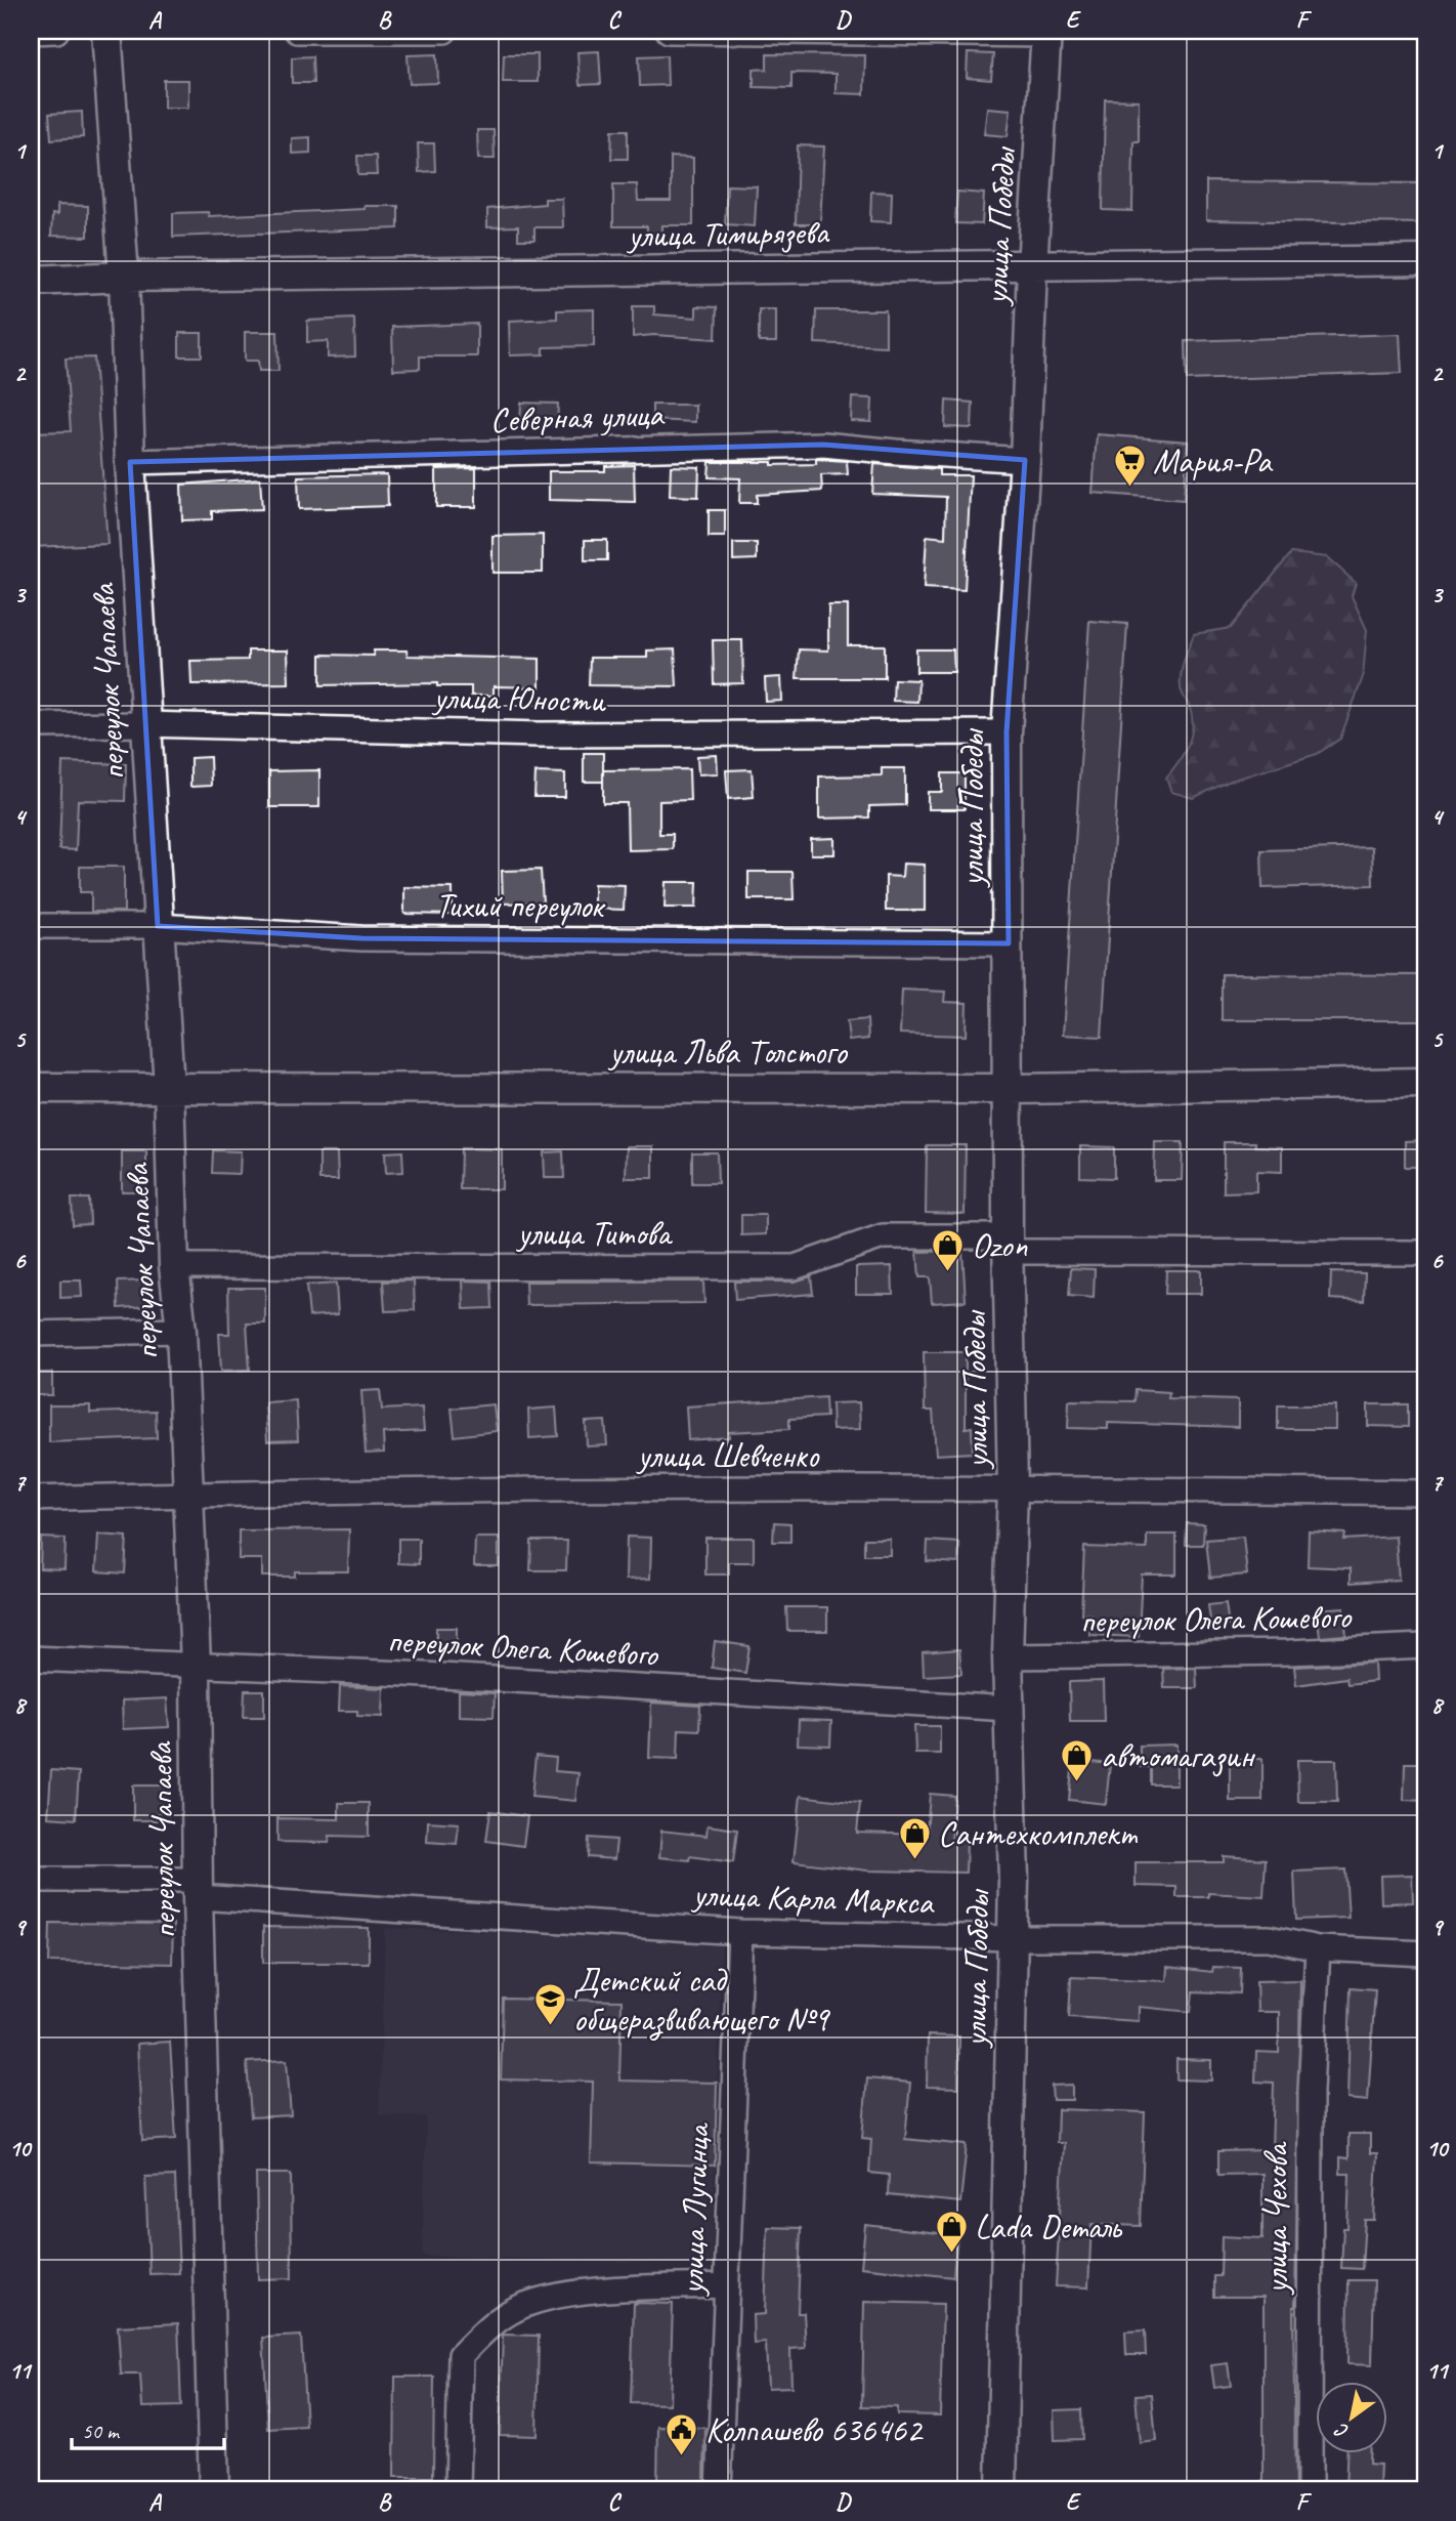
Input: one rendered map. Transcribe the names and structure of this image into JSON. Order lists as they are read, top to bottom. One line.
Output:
{"streets":{"street":["улица Победы","улица Тимирязева","Северная улица","переулок Чапаева","улица Юности","Тихий переулок","улица Льва Толстого","улица Титова","улица Шевченко","переулок Олега Кошевого","улица Карла Маркса","улица Лугинца","улица Чехова"]},"crossings":[["улица Победы","улица Тимирязева"],["улица Победы","Северная улица"],["улица Победы","улица Юности"],["улица Победы","Тихий переулок"],["улица Победы","улица Льва Толстого"],["улица Победы","улица Титова"],["улица Победы","улица Шевченко"],["улица Победы","переулок Олега Кошевого"],["улица Победы","улица Карла Маркса"],["улица Тимирязева","переулок Чапаева"],["Северная улица","переулок Чапаева"],["переулок Чапаева","улица Юности"],["переулок Чапаева","Тихий переулок"],["переулок Чапаева","улица Льва Толстого"],["переулок Чапаева","улица Титова"],["переулок Чапаева","улица Шевченко"],["переулок Чапаева","переулок Олега Кошевого"],["переулок Чапаева","улица Карла Маркса"],["улица Карла Маркса","улица Лугинца"],["улица Карла Маркса","улица Чехова"]],"places":{"supermarket":["Мария-Ра"],"shop":["Ozon","автомагазин","Сантехкомплект","Lada Dеталь"],"school or university":["Детский сад общеразвивающего №9"],"public building":["Колпашево 636462"]},"scale_bar":"50 m","north":"bottom left","grid":{"columns":["A","B","C","D","E","F"],"rows":["1","2","3","4","5","6","7","8","9","10","11"]}}
